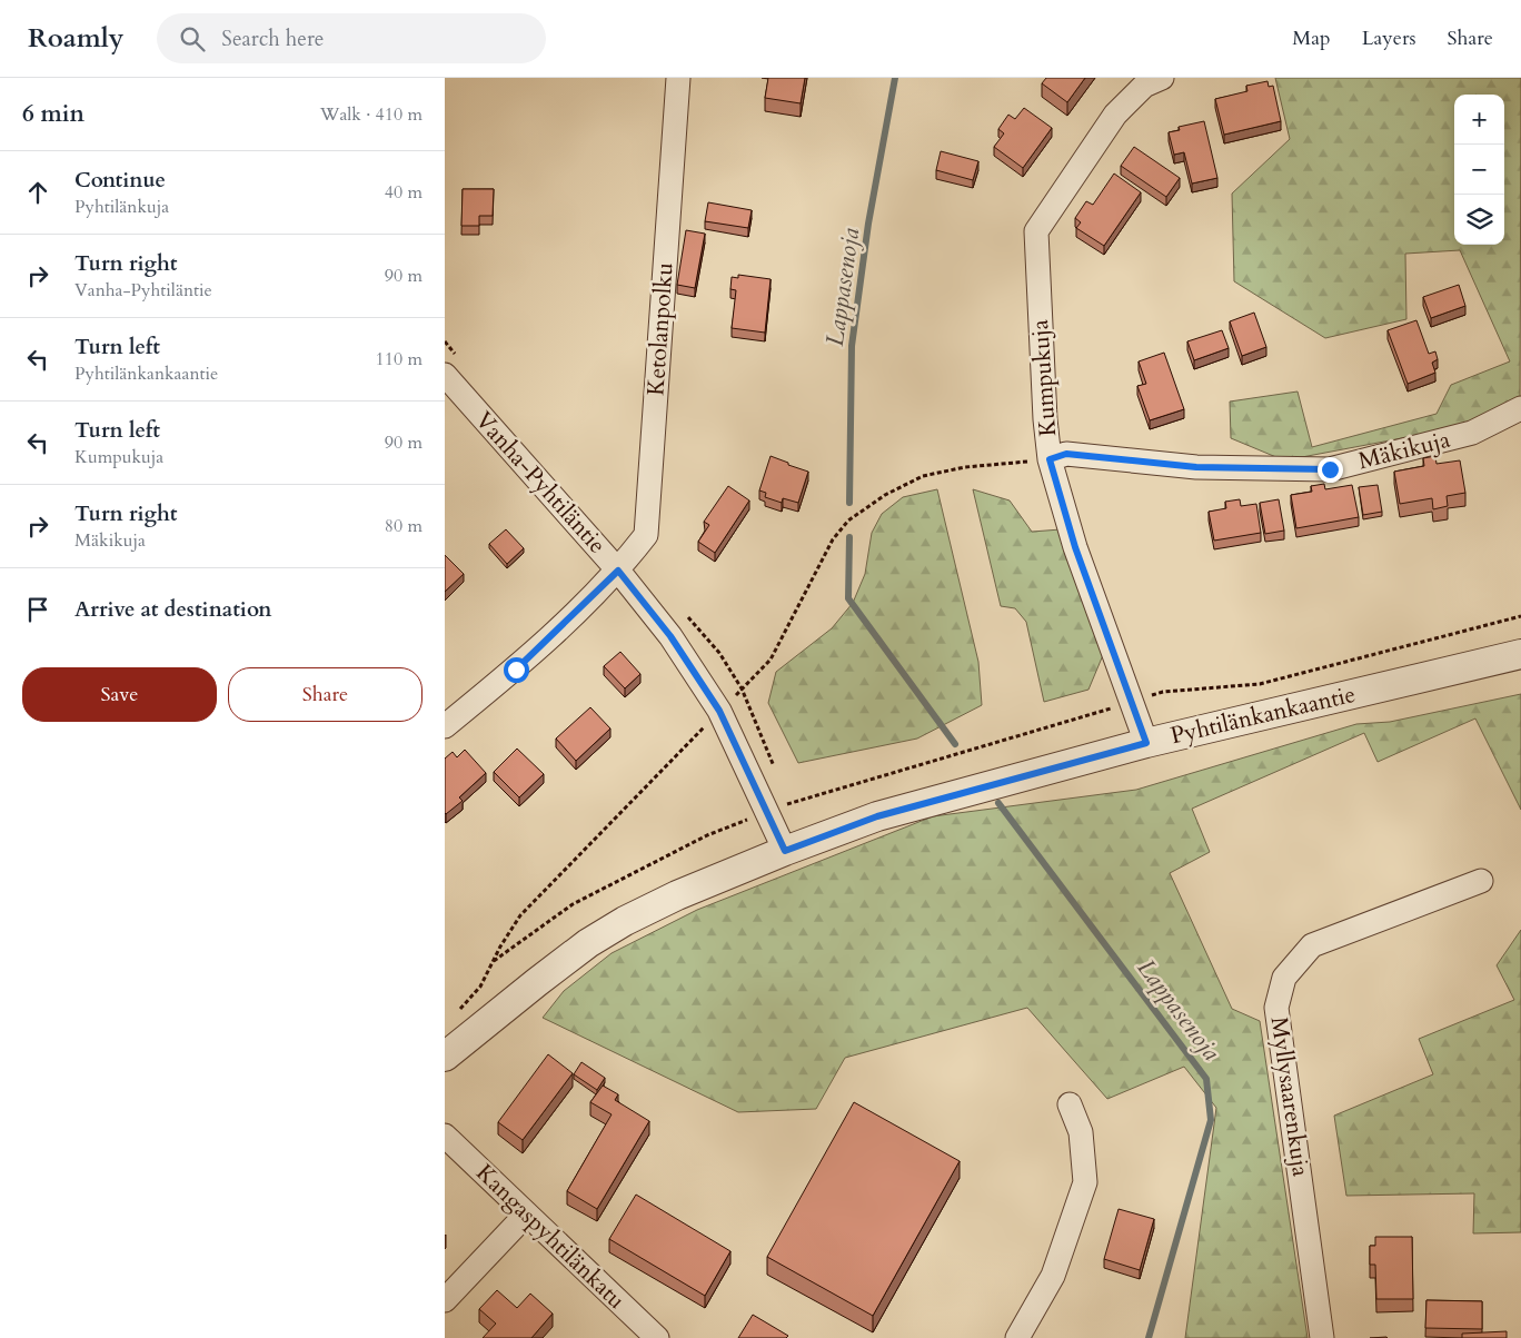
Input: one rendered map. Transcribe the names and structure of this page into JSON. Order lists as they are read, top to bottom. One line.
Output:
{"streets":{"street":["Ketolanpolku","Kumpukuja","Mäkikuja","Vanha-Pyhtiläntie","Pyhtilänkankaantie","Myllysaarenkuja","Kangaspyhtilänkatu"]},"crossings":[["Ketolanpolku","Vanha-Pyhtiläntie"],["Kumpukuja","Mäkikuja"],["Kumpukuja","Pyhtilänkankaantie"],["Vanha-Pyhtiläntie","Pyhtilänkankaantie"]],"water":["Lappasenoja"],"page":{"header":"Roamly","search":"Search here","nav":["Map","Layers","Share"],"heading":["6 min","Walk · 410 m"],"map_buttons":["+","−"],"list":[["Continue","Pyhtilänkuja","40 m"],["Turn right","Vanha-Pyhtiläntie","90 m"],["Turn left","Pyhtilänkankaantie","110 m"],["Turn left","Kumpukuja","90 m"],["Turn right","Mäkikuja","80 m"],"Arrive at destination"],"buttons":["Save","Share"]}}
